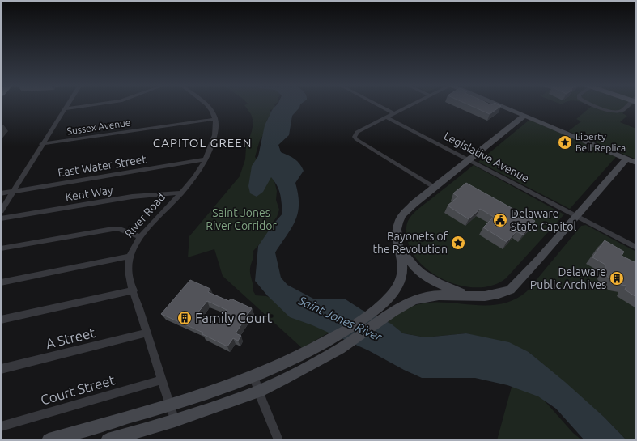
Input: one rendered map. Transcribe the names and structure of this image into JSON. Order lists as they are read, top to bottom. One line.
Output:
{"streets":{"street":["Sussex Avenue","Legislative Avenue","East Water Street","Kent Way","River Road","A Street","Court Street"]},"crossings":[["Sussex Avenue","River Road"],["East Water Street","River Road"],["Kent Way","River Road"],["River Road","A Street"],["River Road","Court Street"]],"districts":["CAPITOL GREEN"],"water":["Saint Jones River"],"parks":["Saint Jones River Corridor"],"places":{"place":["Liberty Bell Replica","Bayonets of the Revolution"],"public building":["Delaware State Capitol"],"building":["Delaware Public Archives","Family Court"]}}
